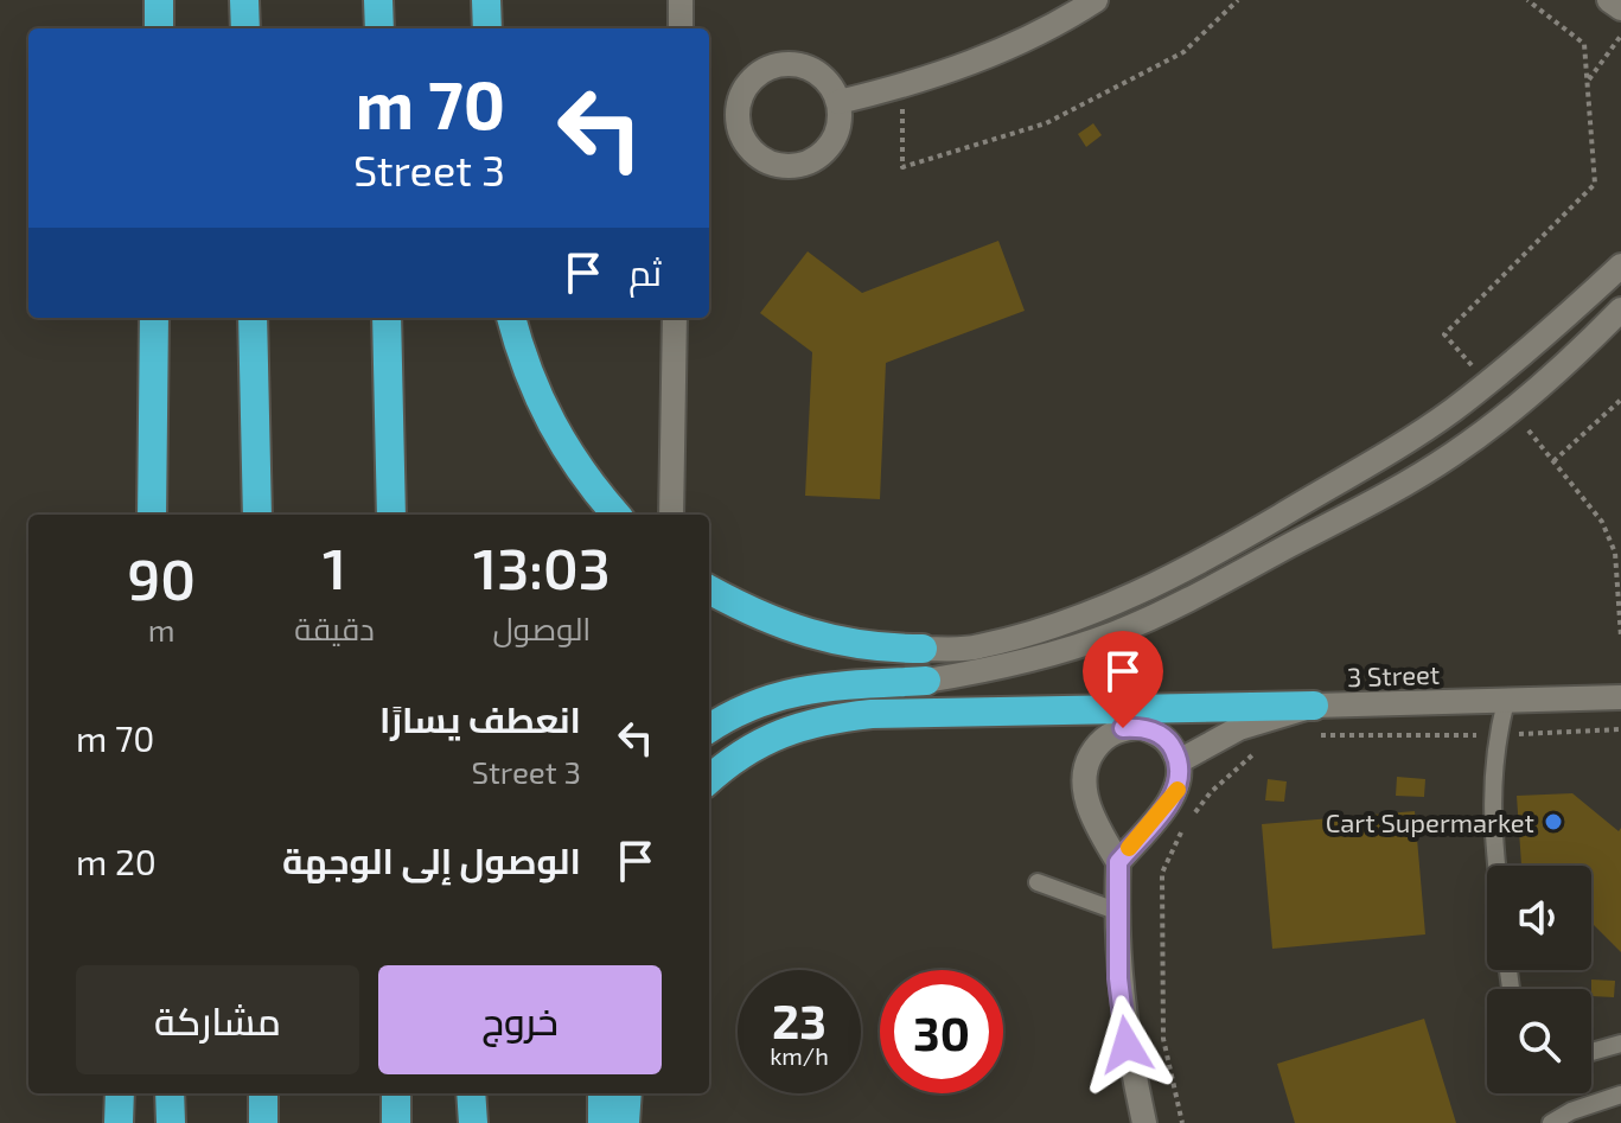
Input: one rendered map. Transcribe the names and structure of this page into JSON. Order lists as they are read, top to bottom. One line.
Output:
{"streets":{"street":["3 Street"]},"places":["Cart Supermarket"],"page":{"turn":["70 m","3 Street"],"then":"ثم","eta":["13:03","الوصول","1","دقيقة","90","m"],"list":[{"name":"انعطف يسارًا","note":"3 Street","value":"70 m"},{"name":"الوصول إلى الوجهة","value":"20 m"}],"buttons":["خروج","مشاركة"],"speed":"23 km/h","limit":"30"}}
